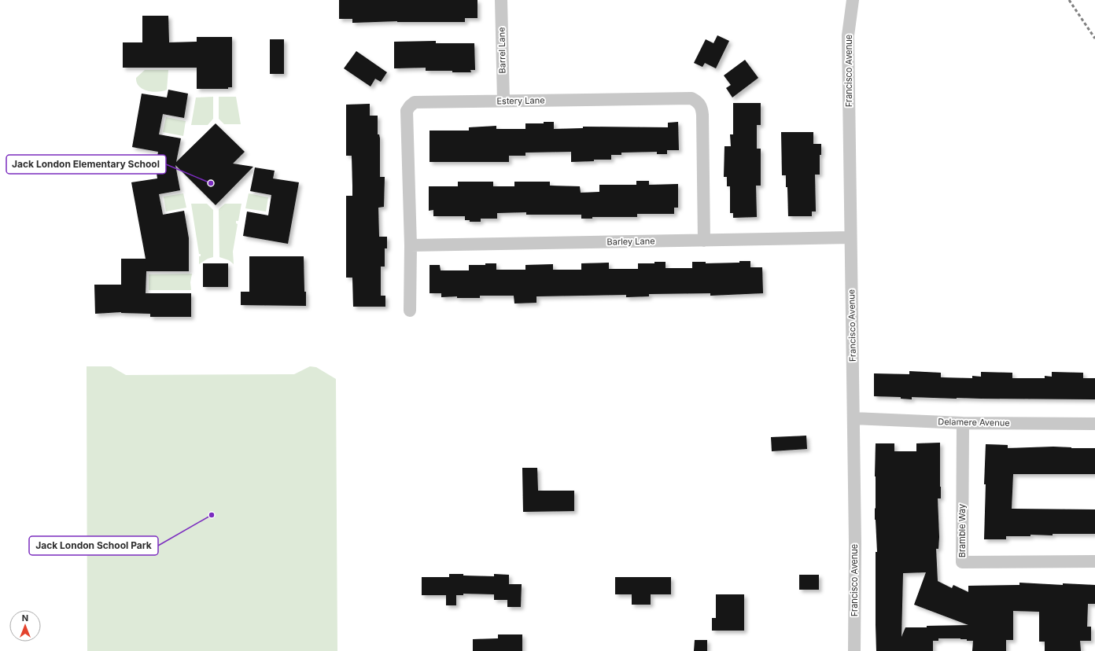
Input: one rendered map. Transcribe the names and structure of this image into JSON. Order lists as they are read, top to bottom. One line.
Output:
{"streets":{"street":["Barrel Lane","Francisco Avenue","Estery Lane","Barley Lane","Delamere Avenue","Bramble Way"]},"crossings":[["Barrel Lane","Estery Lane"],["Francisco Avenue","Barley Lane"],["Francisco Avenue","Delamere Avenue"],["Estery Lane","Barley Lane"],["Delamere Avenue","Bramble Way"]],"places":["Jack London Elementary School","Jack London School Park"],"north":"top"}
